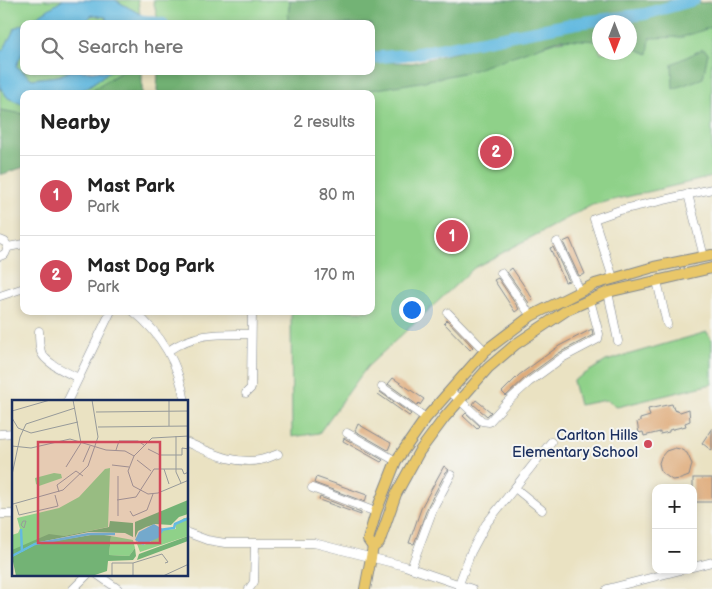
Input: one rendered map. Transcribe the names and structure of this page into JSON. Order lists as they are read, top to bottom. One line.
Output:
{"places":["Carlton Hills Elementary School"],"north":"bottom","page":{"search":"Search here","heading":["Nearby","2 results"],"pins":["2","1"],"list":[{"mark":"1","name":"Mast Park","note":"Park","value":"80 m"},{"mark":"2","name":"Mast Dog Park","note":"Park","value":"170 m"}],"map_buttons":["+","−"]}}
